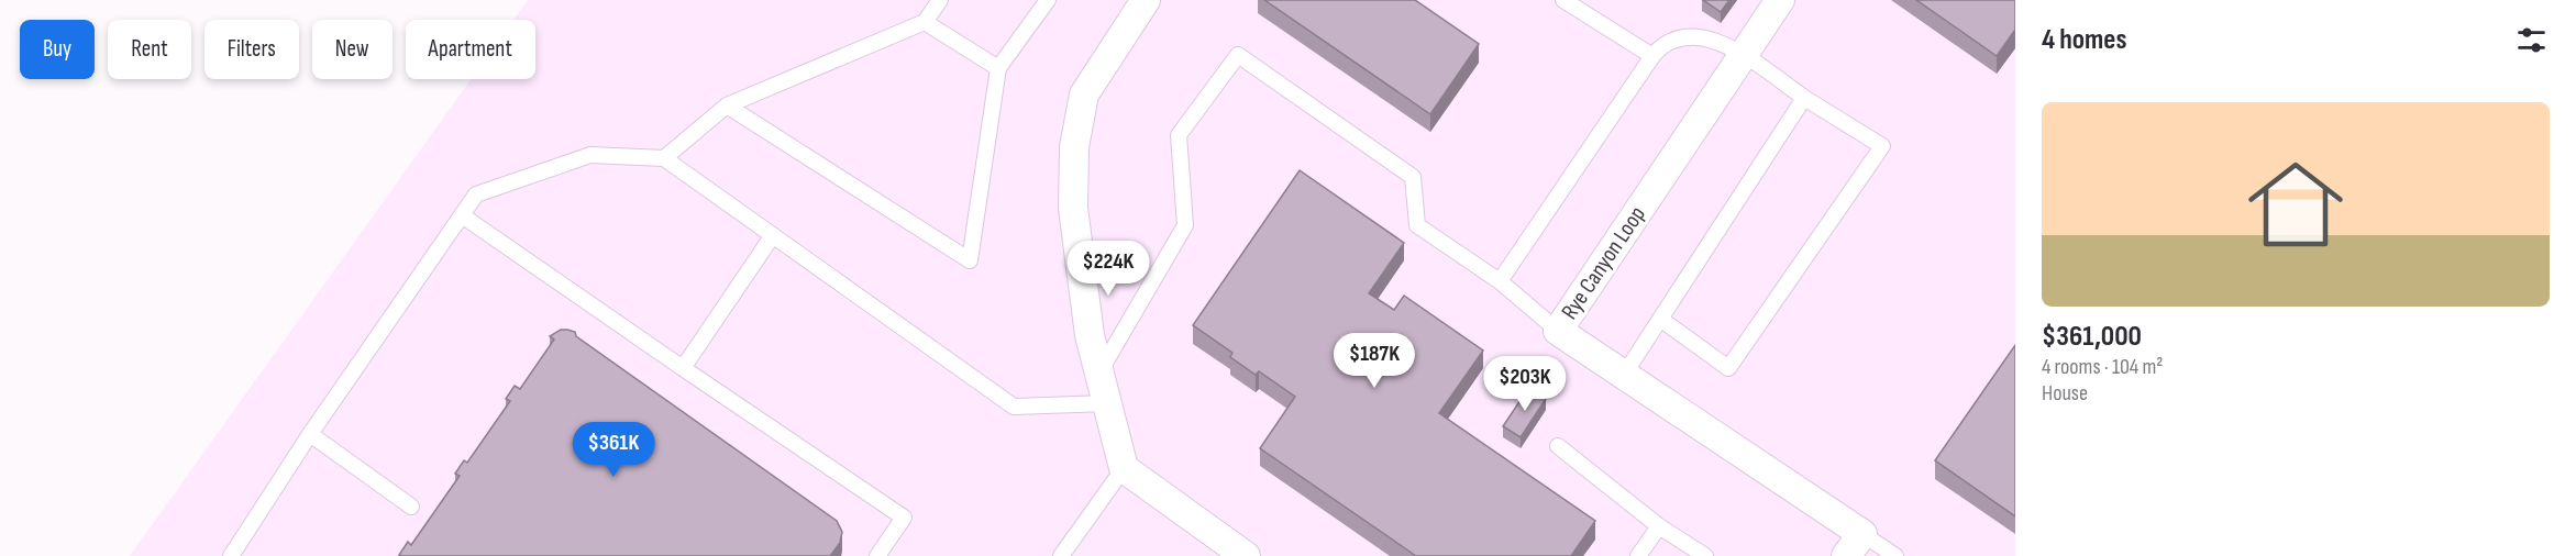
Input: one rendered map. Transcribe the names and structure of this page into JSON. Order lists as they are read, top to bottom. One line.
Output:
{"streets":{"street":["Rye Canyon Loop"]},"page":{"heading":"4 homes","chip":["Buy","Rent","Filters","New","Apartment"],"list":[{"name":"$361,000","note":"4 rooms · 104 m² · House"}],"price":["$224K","$187K","$203K","$361K"]}}
